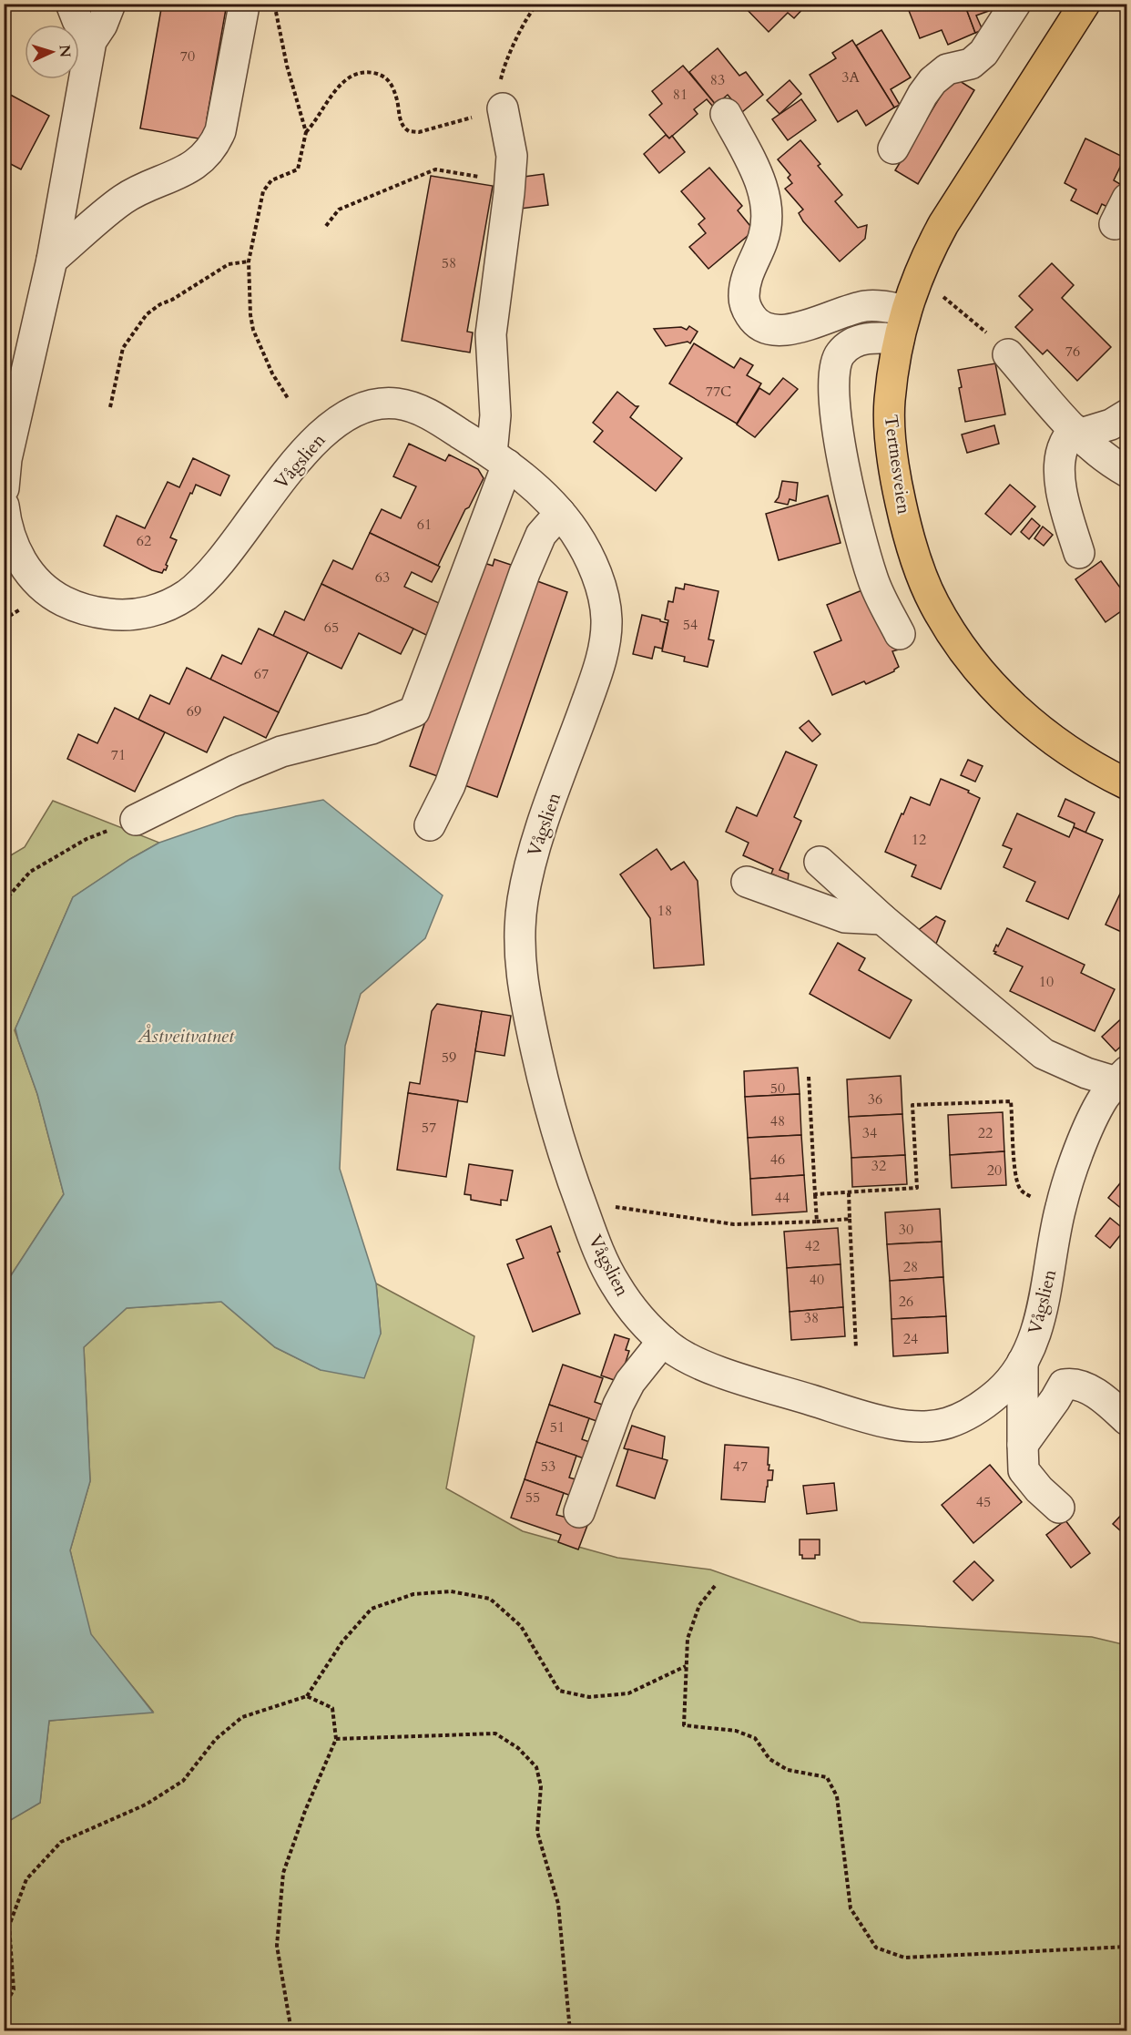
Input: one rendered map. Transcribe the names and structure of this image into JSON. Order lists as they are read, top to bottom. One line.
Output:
{"streets":{"main road":["Tertnesveien"],"street":["Vågslien"]},"water":["Åstveitvatnet"],"house_numbers":["70","3A","83","81","58","76","77C","61","62","63","54","65","67","69","71","12","18","10","59","50","36","48","57","34","22","46","32","20","44","30","42","28","40","26","38","24","51","53","47","55","45"],"north":"right"}
